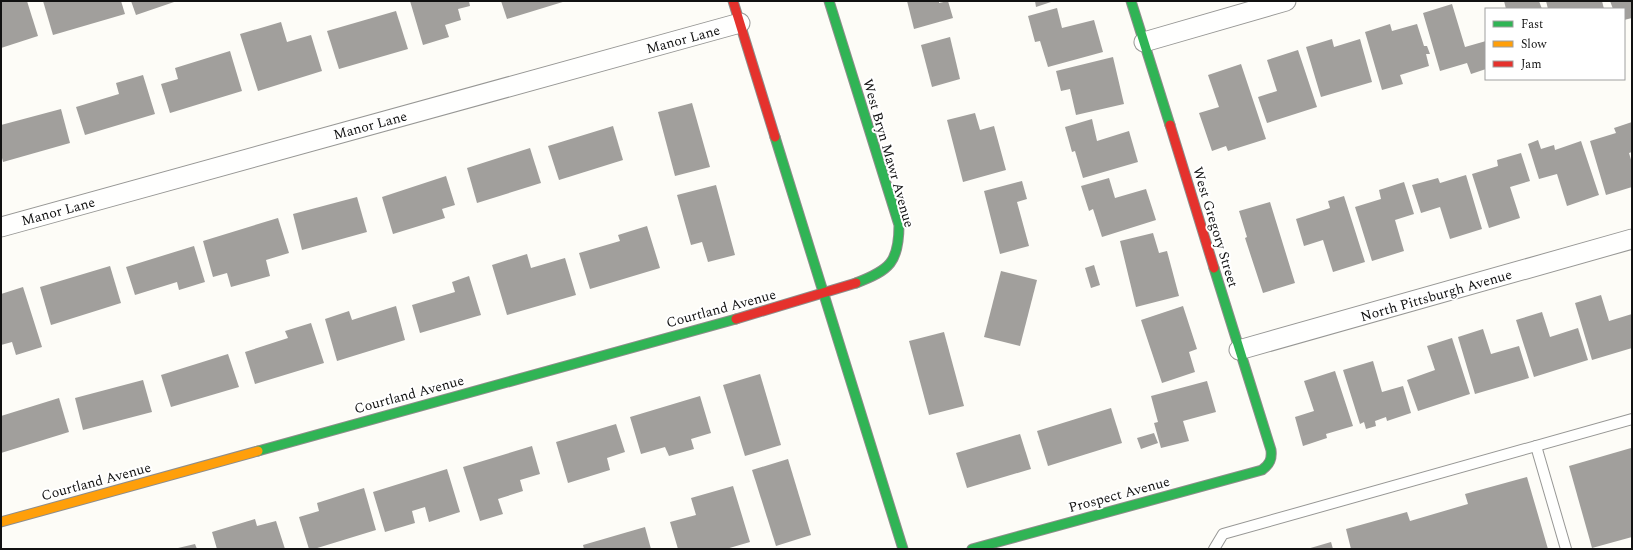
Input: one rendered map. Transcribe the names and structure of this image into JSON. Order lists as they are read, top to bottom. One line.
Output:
{"streets":{"street":["Manor Lane","West Bryn Mawr Avenue","West Gregory Street","North Pittsburgh Avenue","Courtland Avenue","Prospect Avenue"]},"crossings":[["West Bryn Mawr Avenue","Courtland Avenue"],["West Gregory Street","North Pittsburgh Avenue"],["West Gregory Street","Prospect Avenue"]],"legend":["Fast","Slow","Jam"]}
